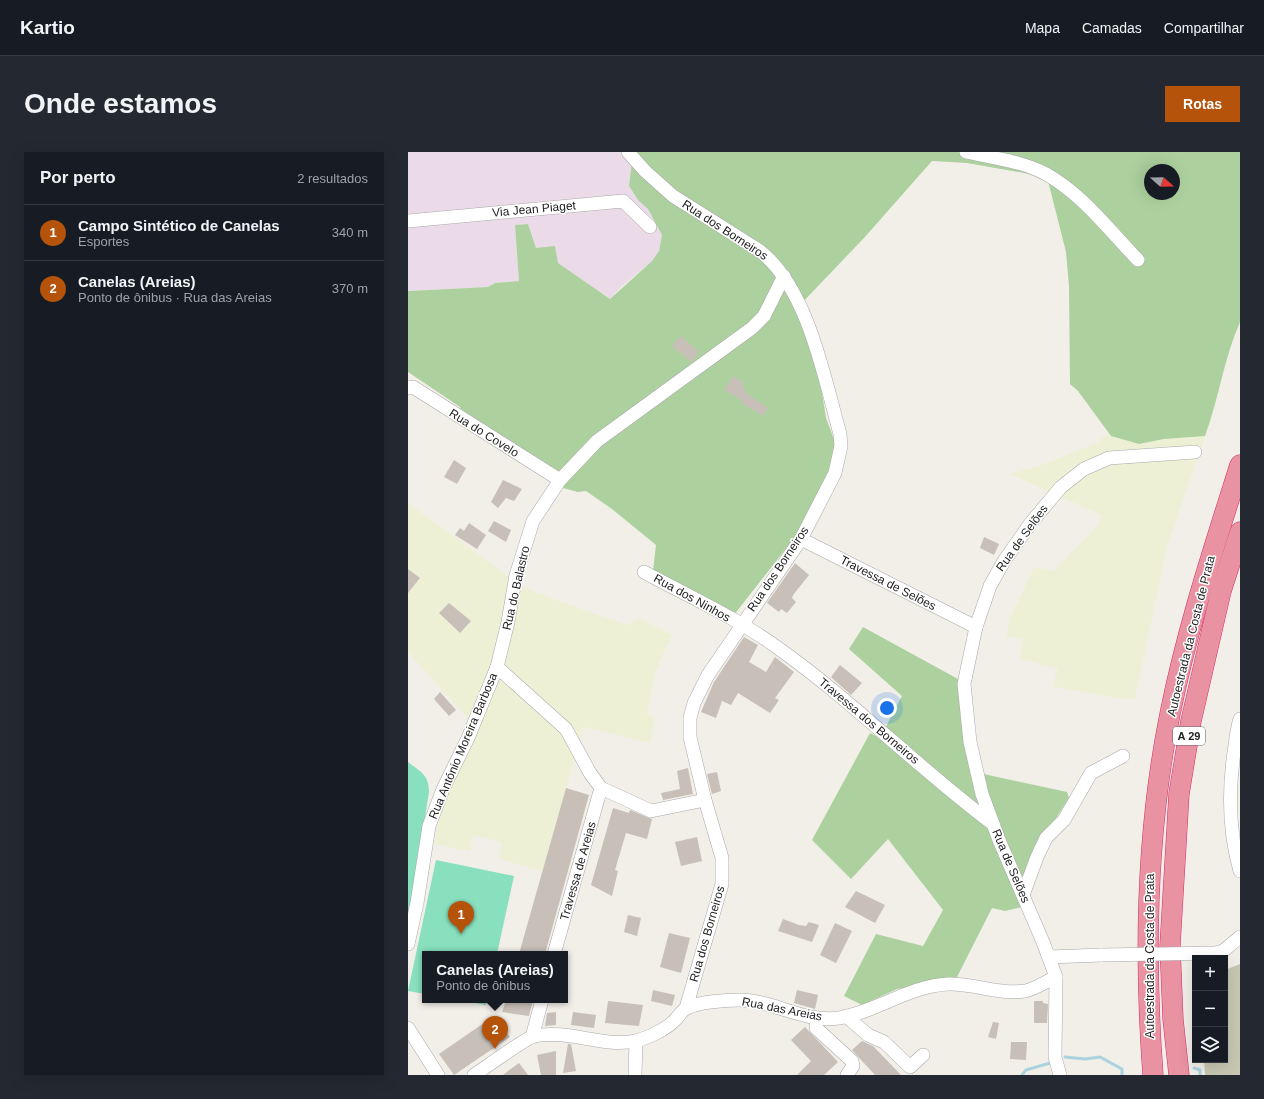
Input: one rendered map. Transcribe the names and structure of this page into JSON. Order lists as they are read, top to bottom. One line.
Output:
{"streets":{"highway":["Autoestrada da Costa de Prata","A 29"],"street":["Via Jean Piaget","Rua dos Borneiros","Rua do Covelo","Rua de Selões","Travessa de Selões","Rua do Balastro","Rua dos Ninhos","Travessa dos Borneiros","Rua António Moreira Barbosa","Travessa de Areias","Rua das Areias"]},"crossings":[["Rua dos Borneiros","Travessa de Selões"],["Rua dos Borneiros","Rua do Balastro"],["Rua dos Borneiros","Rua dos Ninhos"],["Rua dos Borneiros","Travessa dos Borneiros"],["Rua dos Borneiros","Rua das Areias"],["Rua do Covelo","Rua do Balastro"],["Rua de Selões","Travessa de Selões"],["Rua de Selões","Travessa dos Borneiros"],["Rua de Selões","Rua das Areias"],["Rua do Balastro","Rua António Moreira Barbosa"],["Rua dos Ninhos","Travessa dos Borneiros"]],"north":"right","page":{"header":"Kartio","nav":["Mapa","Camadas","Compartilhar"],"buttons":"Rotas","title":"Onde estamos","heading":["Por perto","2 resultados"],"list":[{"mark":"1","name":"Campo Sintético de Canelas","note":"Esportes","value":"340 m"},{"mark":"2","name":"Canelas (Areias)","note":"Ponto de ônibus · Rua das Areias","value":"370 m"}],"pins":["1","2"],"popup":["Canelas (Areias)","Ponto de ônibus"],"map_buttons":["+","−"]}}
